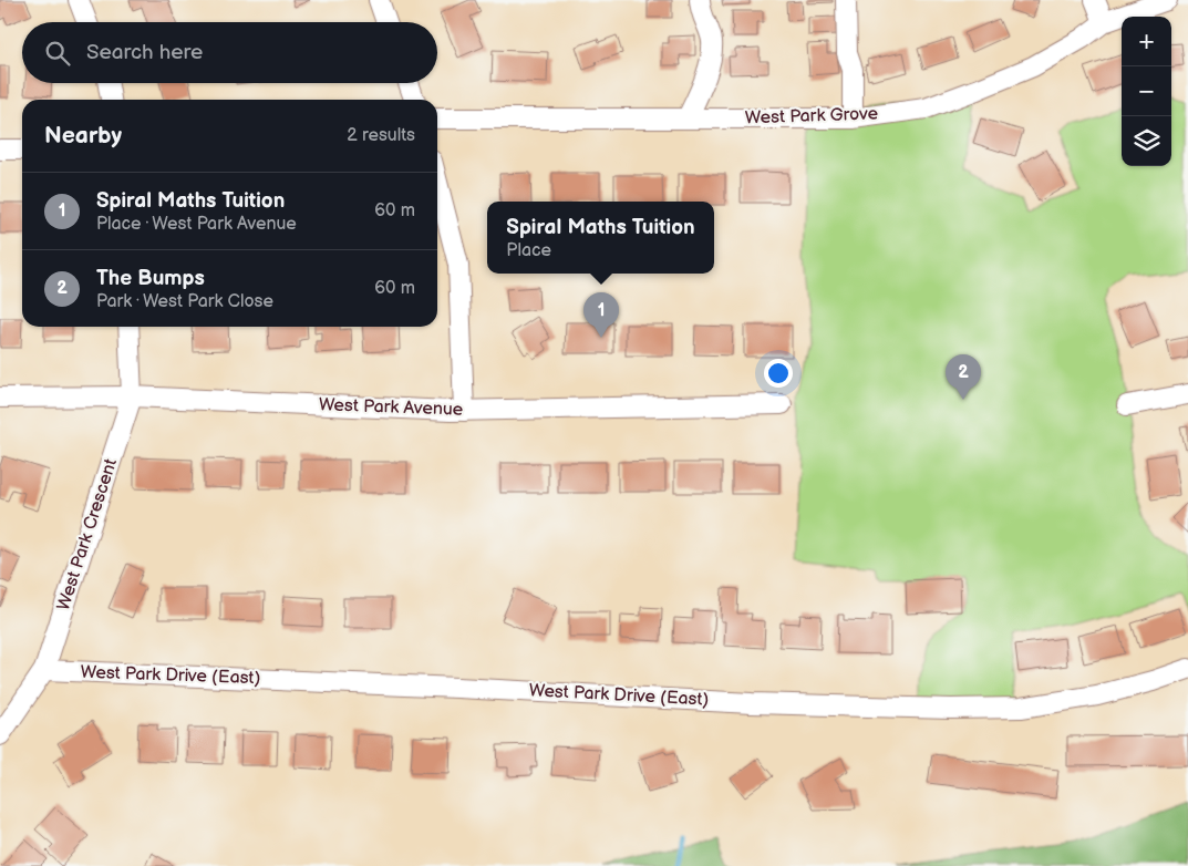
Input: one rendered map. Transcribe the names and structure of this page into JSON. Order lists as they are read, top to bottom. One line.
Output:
{"streets":{"street":["West Park Grove","West Park Avenue","West Park Crescent","West Park Drive (East)"]},"crossings":[["West Park Avenue","West Park Crescent"],["West Park Crescent","West Park Drive (East)"]],"page":{"map_buttons":["+","−"],"search":"Search here","heading":["Nearby","2 results"],"list":[{"mark":"1","name":"Spiral Maths Tuition","note":"Place · West Park Avenue","value":"60 m"},{"mark":"2","name":"The Bumps","note":"Park · West Park Close","value":"60 m"}],"popup":["Spiral Maths Tuition","Place"],"pins":["1","2"]}}
